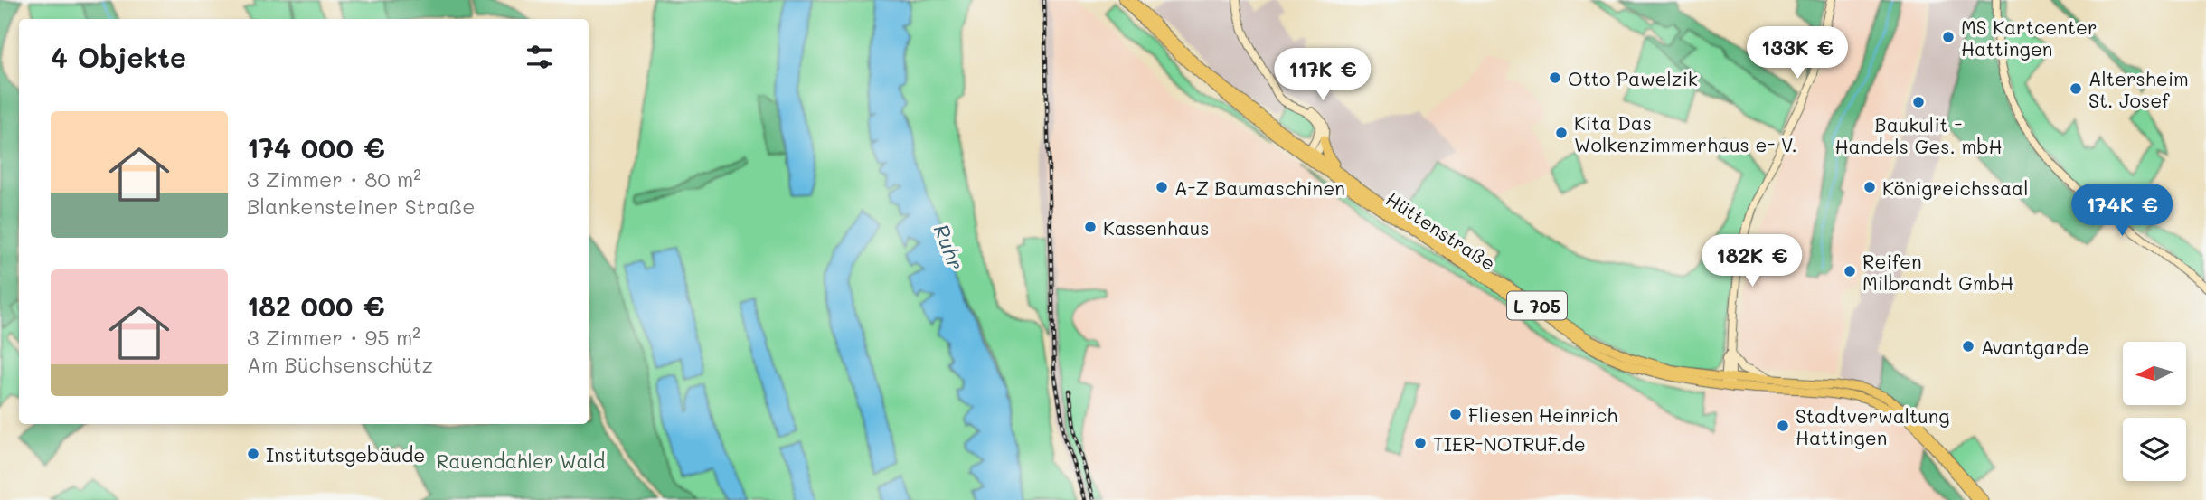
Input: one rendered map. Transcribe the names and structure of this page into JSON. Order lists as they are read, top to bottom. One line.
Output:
{"streets":{"main road":["Hüttenstraße","L 705"]},"crossings":[["Hüttenstraße","L 705"]],"water":["Ruhr"],"parks":["Rauendahler Wald"],"places":["MS Kartcenter Hattingen","Otto Pawelzik","Altersheim St. Josef","Baukulit - Handels Ges. mbH","Kita Das Wolkenzimmerhaus e- V.","A-Z Baumaschinen","Königreichssaal","Kassenhaus","Reifen Milbrandt GmbH","Avantgarde","Fliesen Heinrich","Stadtverwaltung Hattingen","TIER-NOTRUF.de","Institutsgebäude"],"north":"left","page":{"heading":"4 Objekte","price":["133K €","117K €","174K €","182K €"],"list":[{"name":"174 000 €","note":"3 Zimmer · 80 m² · Blankensteiner Straße"},{"name":"182 000 €","note":"3 Zimmer · 95 m² · Am Büchsenschütz"}]}}
